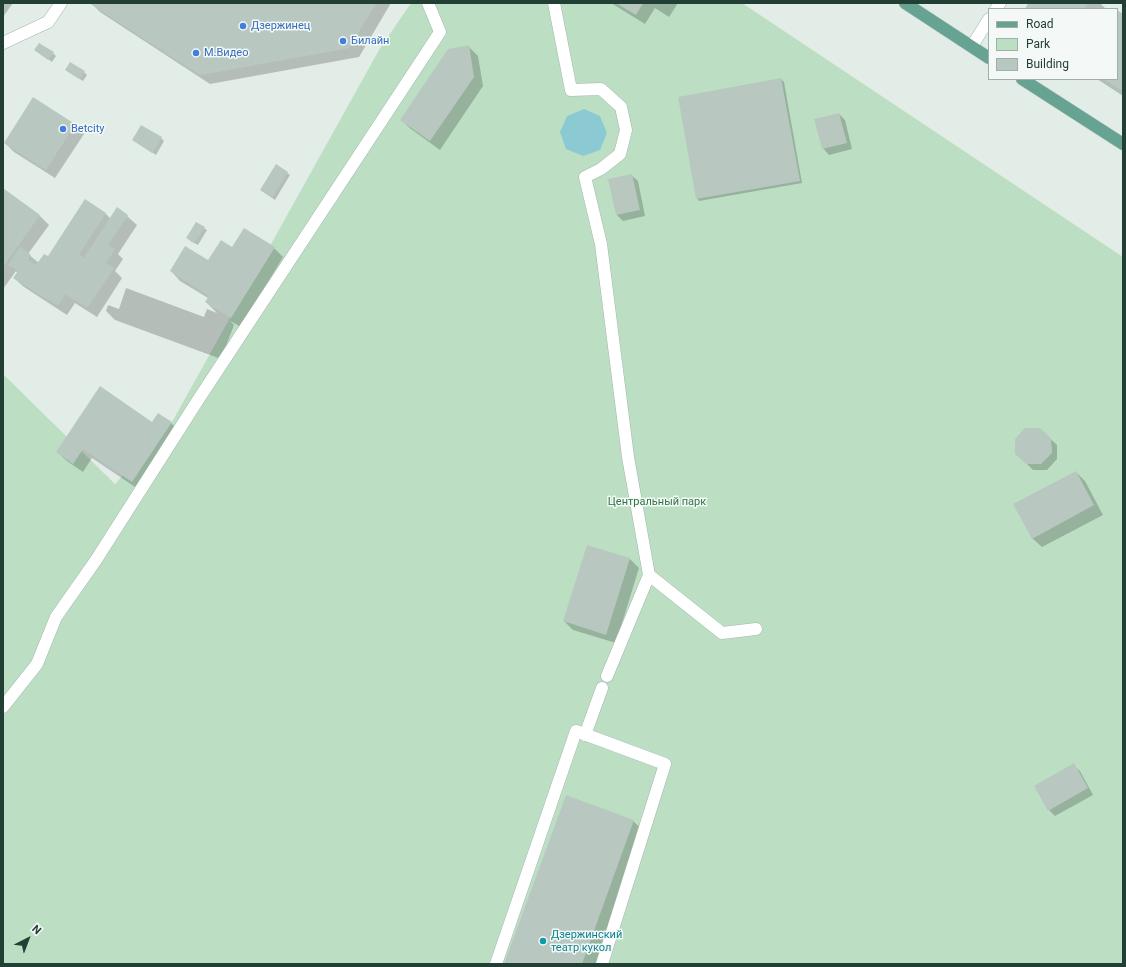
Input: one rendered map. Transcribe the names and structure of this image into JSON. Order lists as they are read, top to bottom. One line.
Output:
{"parks":["Центральный парк"],"places":["Дзержинец","Билайн","М.Видео","Betcity","Дзержинский театр кукол"],"legend":["Road","Park","Building"],"north":"top right"}
